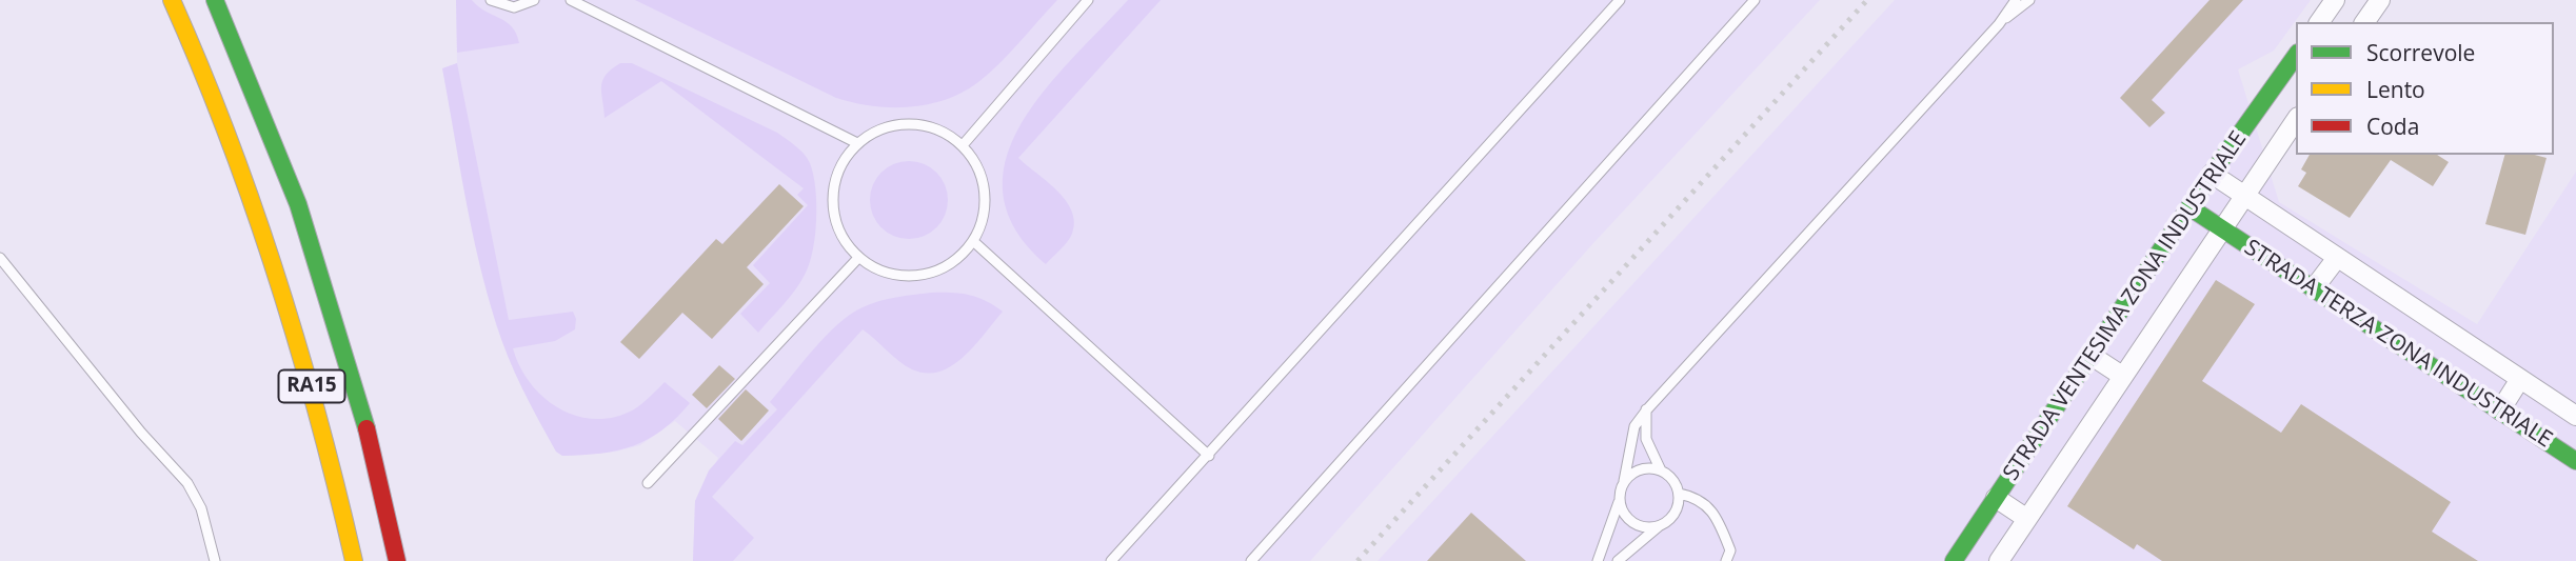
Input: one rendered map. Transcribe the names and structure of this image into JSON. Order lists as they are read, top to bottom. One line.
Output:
{"streets":{"main road":["STRADA VENTESIMA ZONA INDUSTRIALE","STRADA TERZA ZONA INDUSTRIALE","RA15"]},"crossings":[["STRADA VENTESIMA ZONA INDUSTRIALE","STRADA TERZA ZONA INDUSTRIALE"]],"legend":["Scorrevole","Lento","Coda"]}
